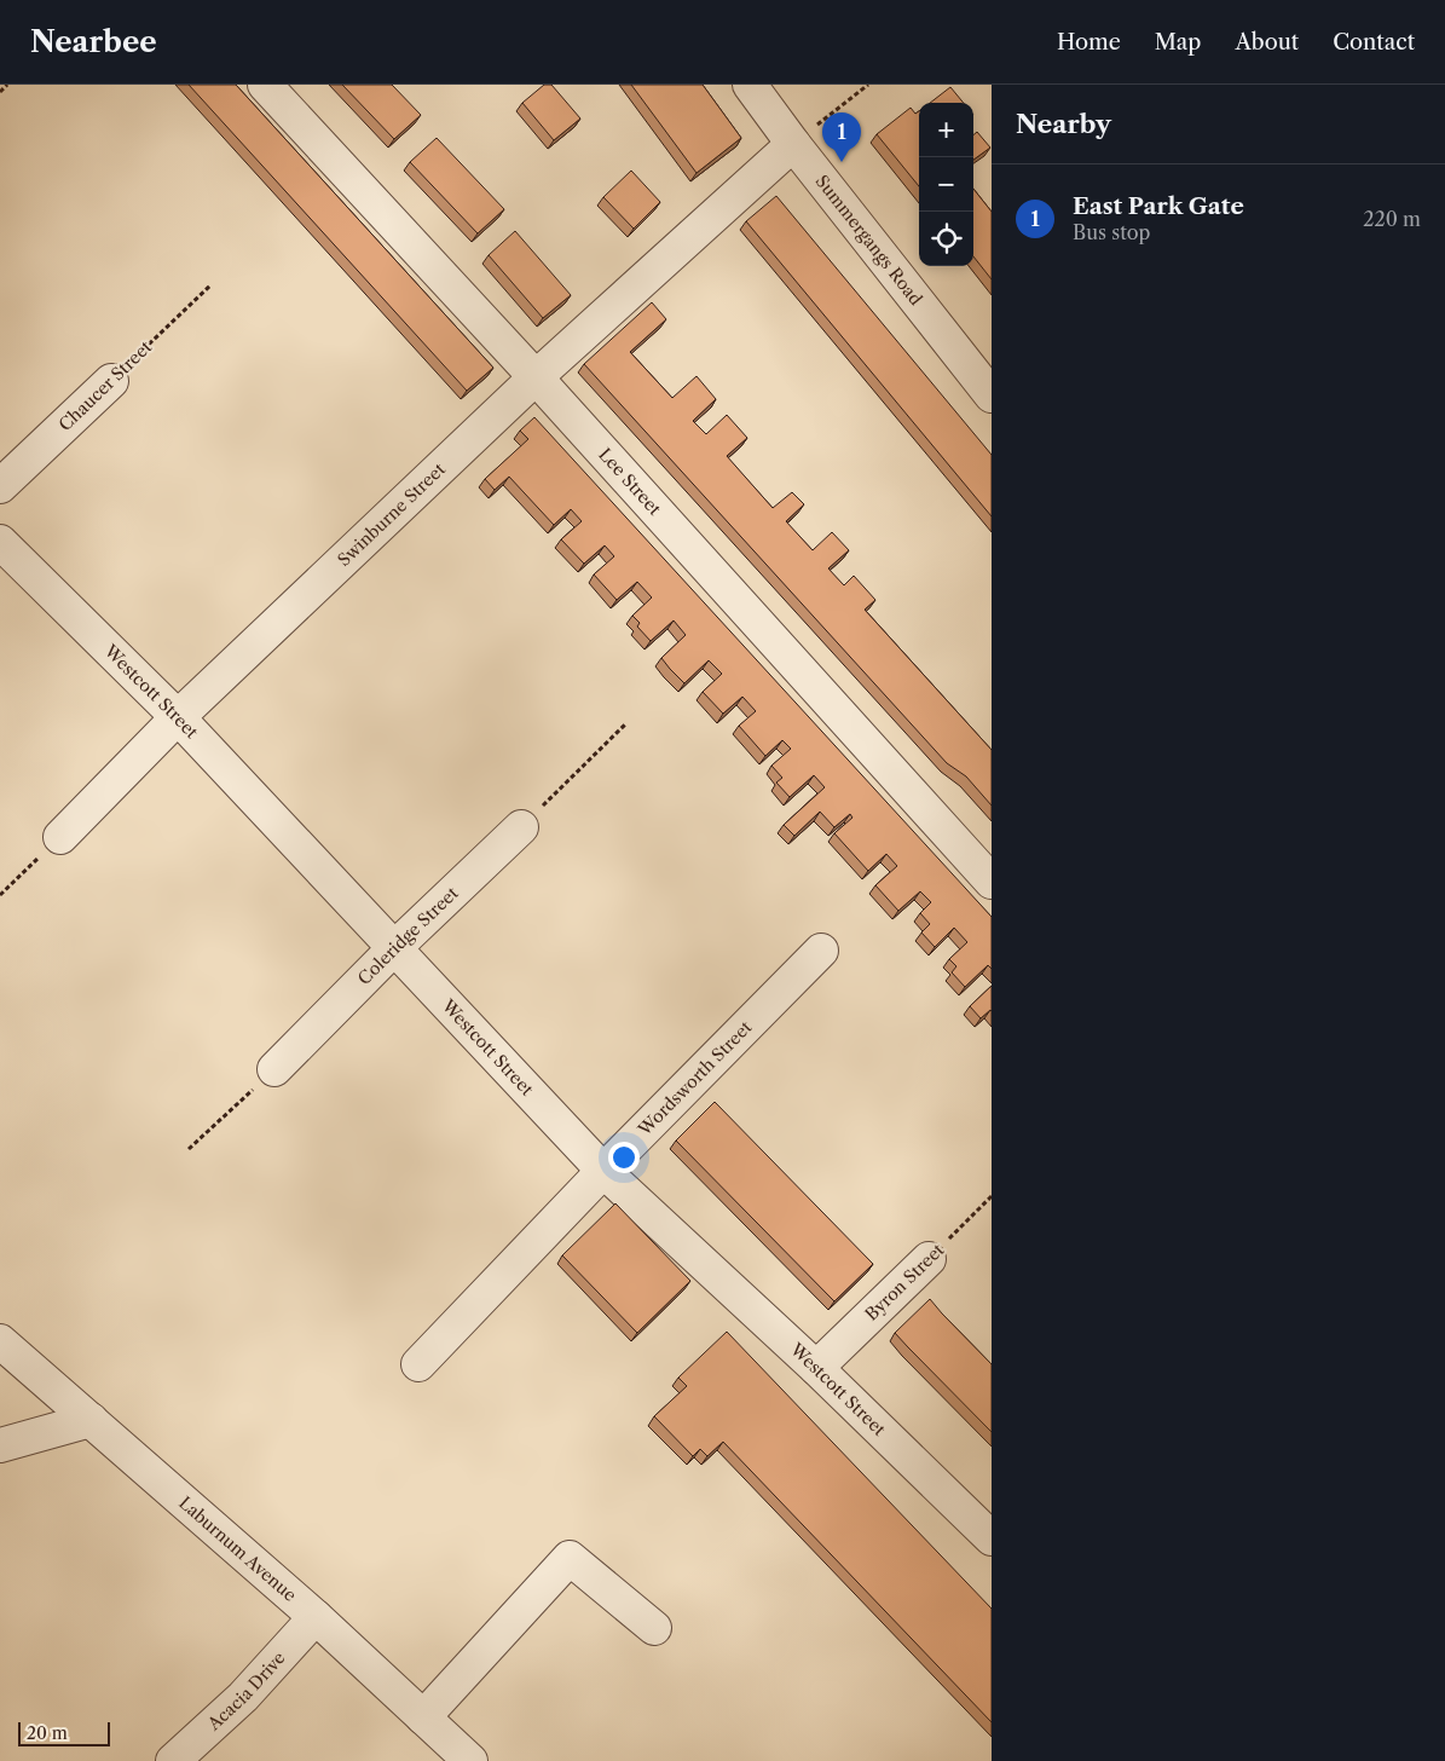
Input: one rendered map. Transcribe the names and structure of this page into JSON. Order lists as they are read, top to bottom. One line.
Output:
{"streets":{"street":["Summergangs Road","Chaucer Street","Lee Street","Swinburne Street","Westcott Street","Coleridge Street","Wordsworth Street","Byron Street","Laburnum Avenue","Acacia Drive"]},"crossings":[["Summergangs Road","Swinburne Street"],["Lee Street","Swinburne Street"],["Swinburne Street","Westcott Street"],["Westcott Street","Coleridge Street"],["Westcott Street","Wordsworth Street"],["Westcott Street","Byron Street"],["Laburnum Avenue","Acacia Drive"]],"scale_bar":"20 m","page":{"header":"Nearbee","nav":["Home","Map","About","Contact"],"heading":"Nearby","map_buttons":["+","−"],"pins":"1","list":[{"mark":"1","name":"East Park Gate","note":"Bus stop","value":"220 m"}],"scale":"20 m"}}
